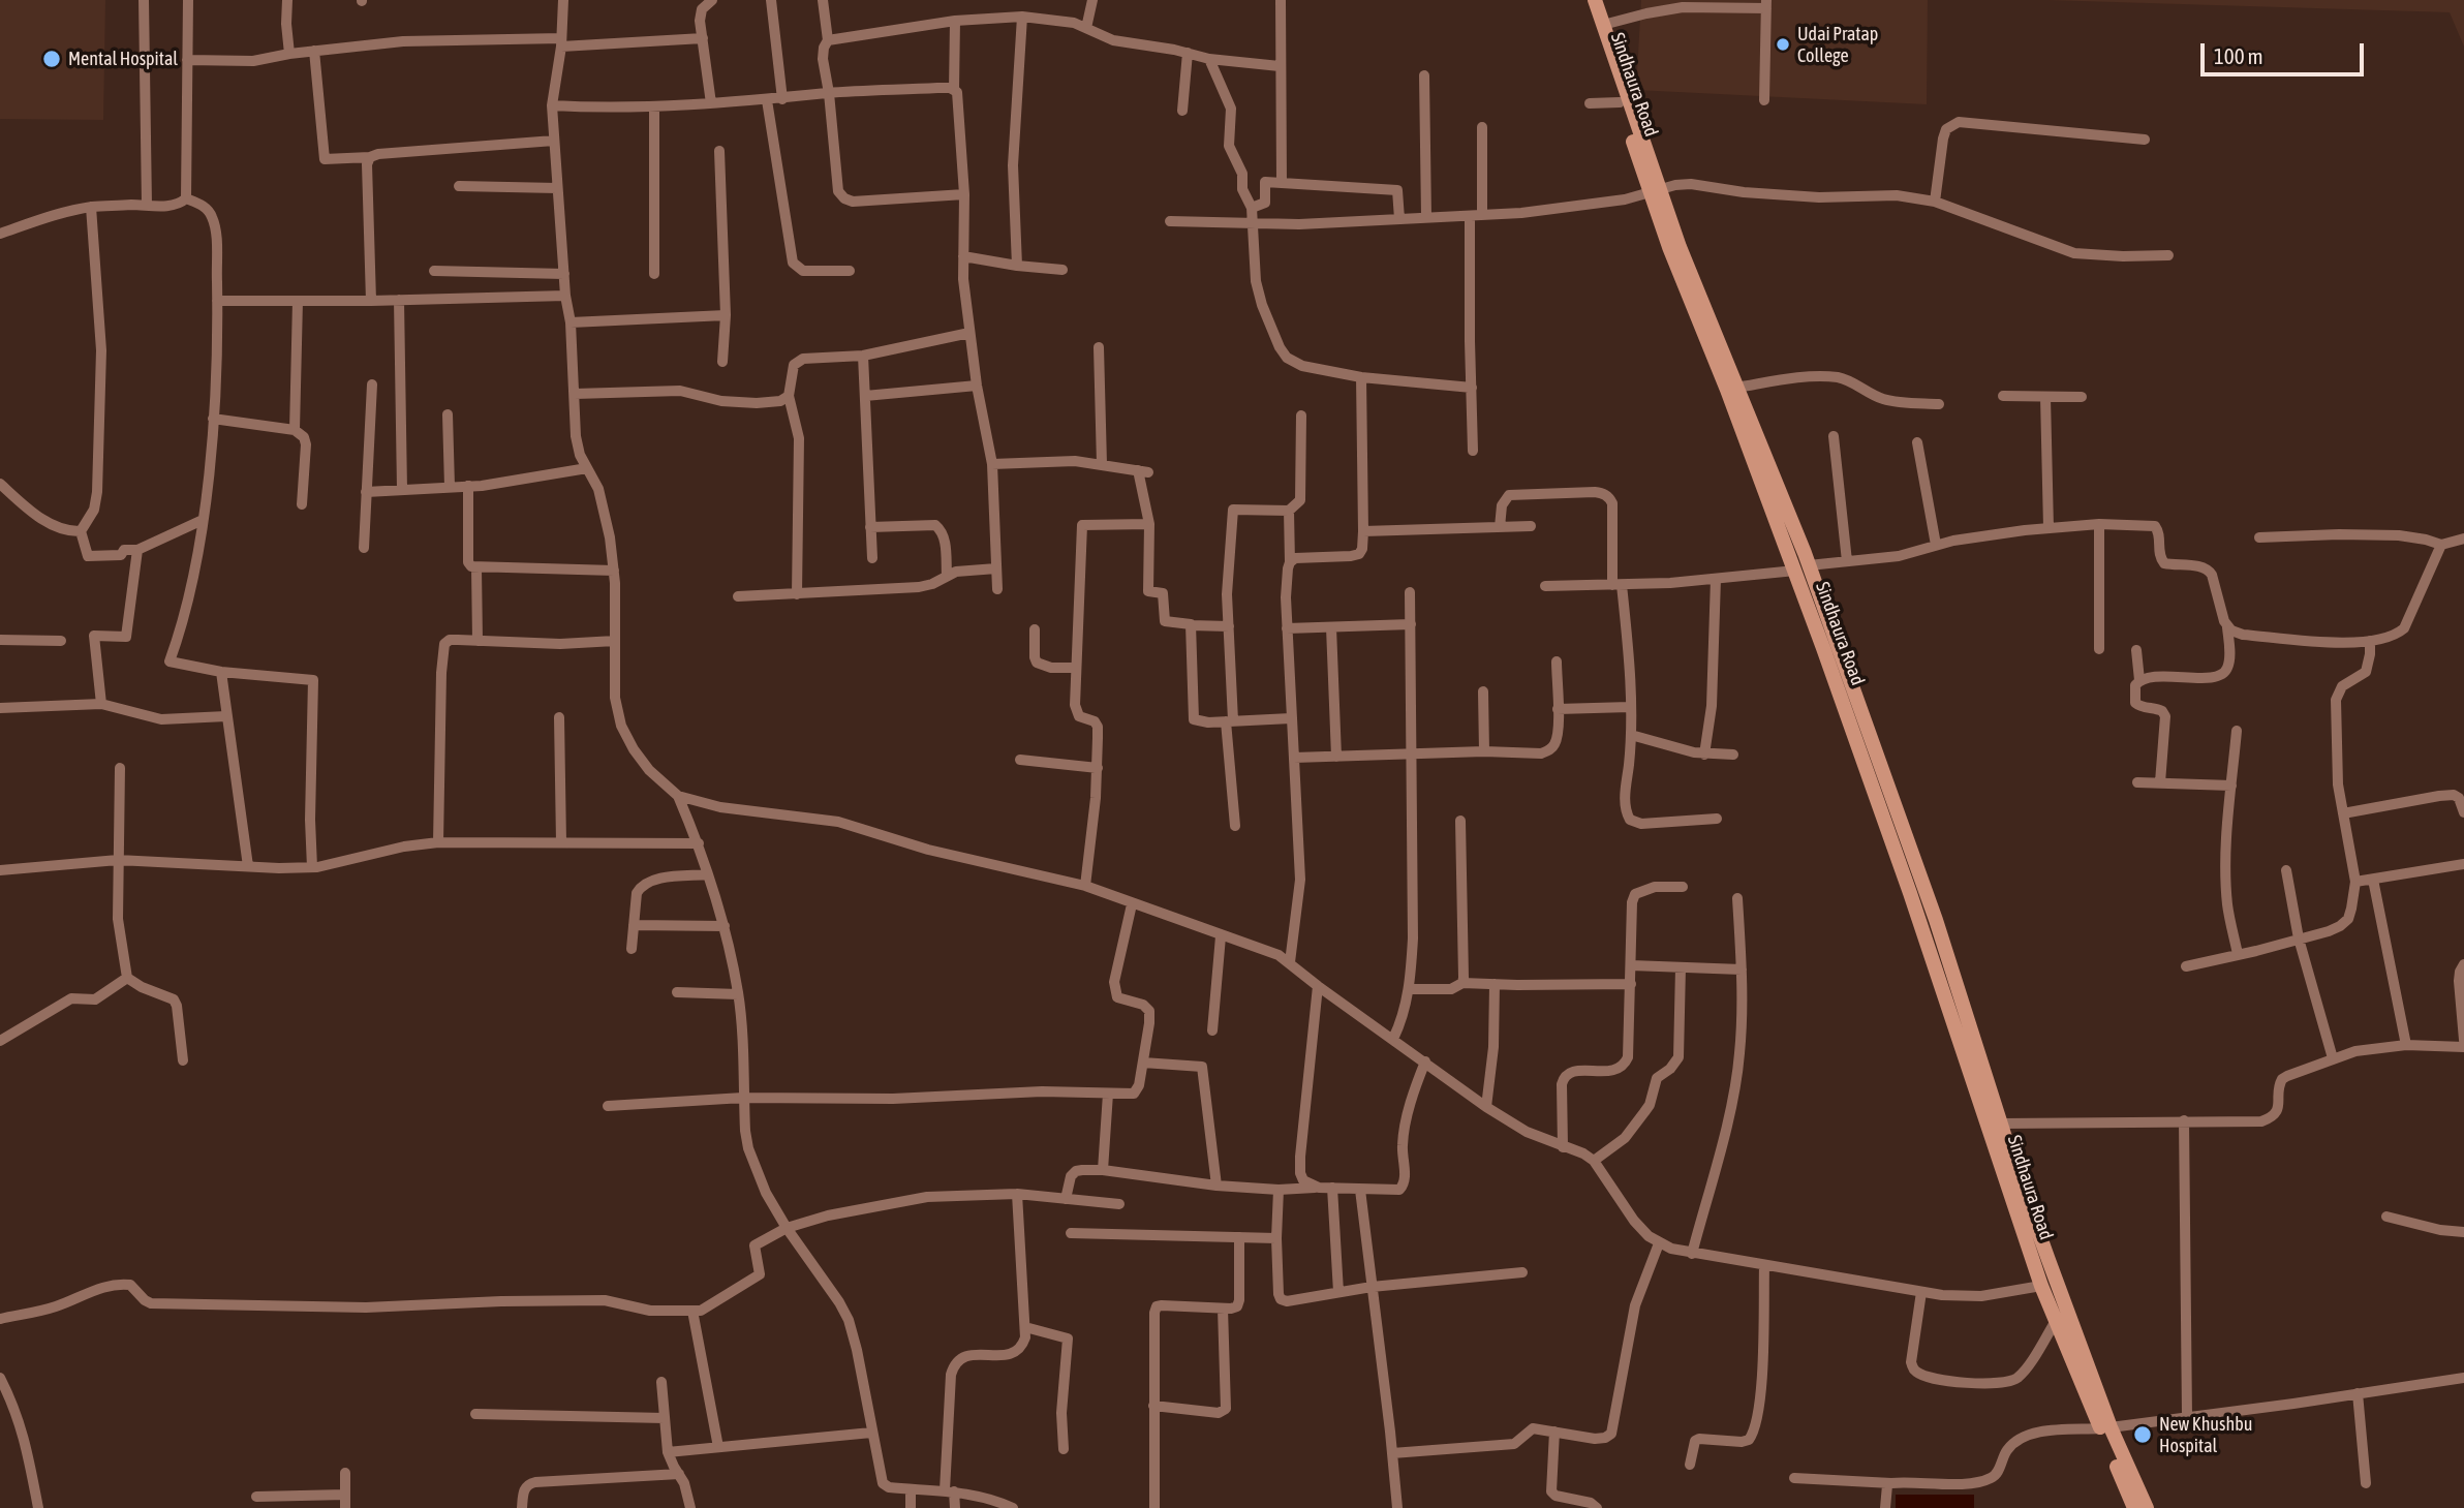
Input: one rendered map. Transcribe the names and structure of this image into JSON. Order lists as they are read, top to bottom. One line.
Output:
{"streets":{"street":["Sindhaura Road"]},"places":["Udai Pratap College","Mental Hospital","New Khushbu Hospital"],"scale_bar":"100 m"}
